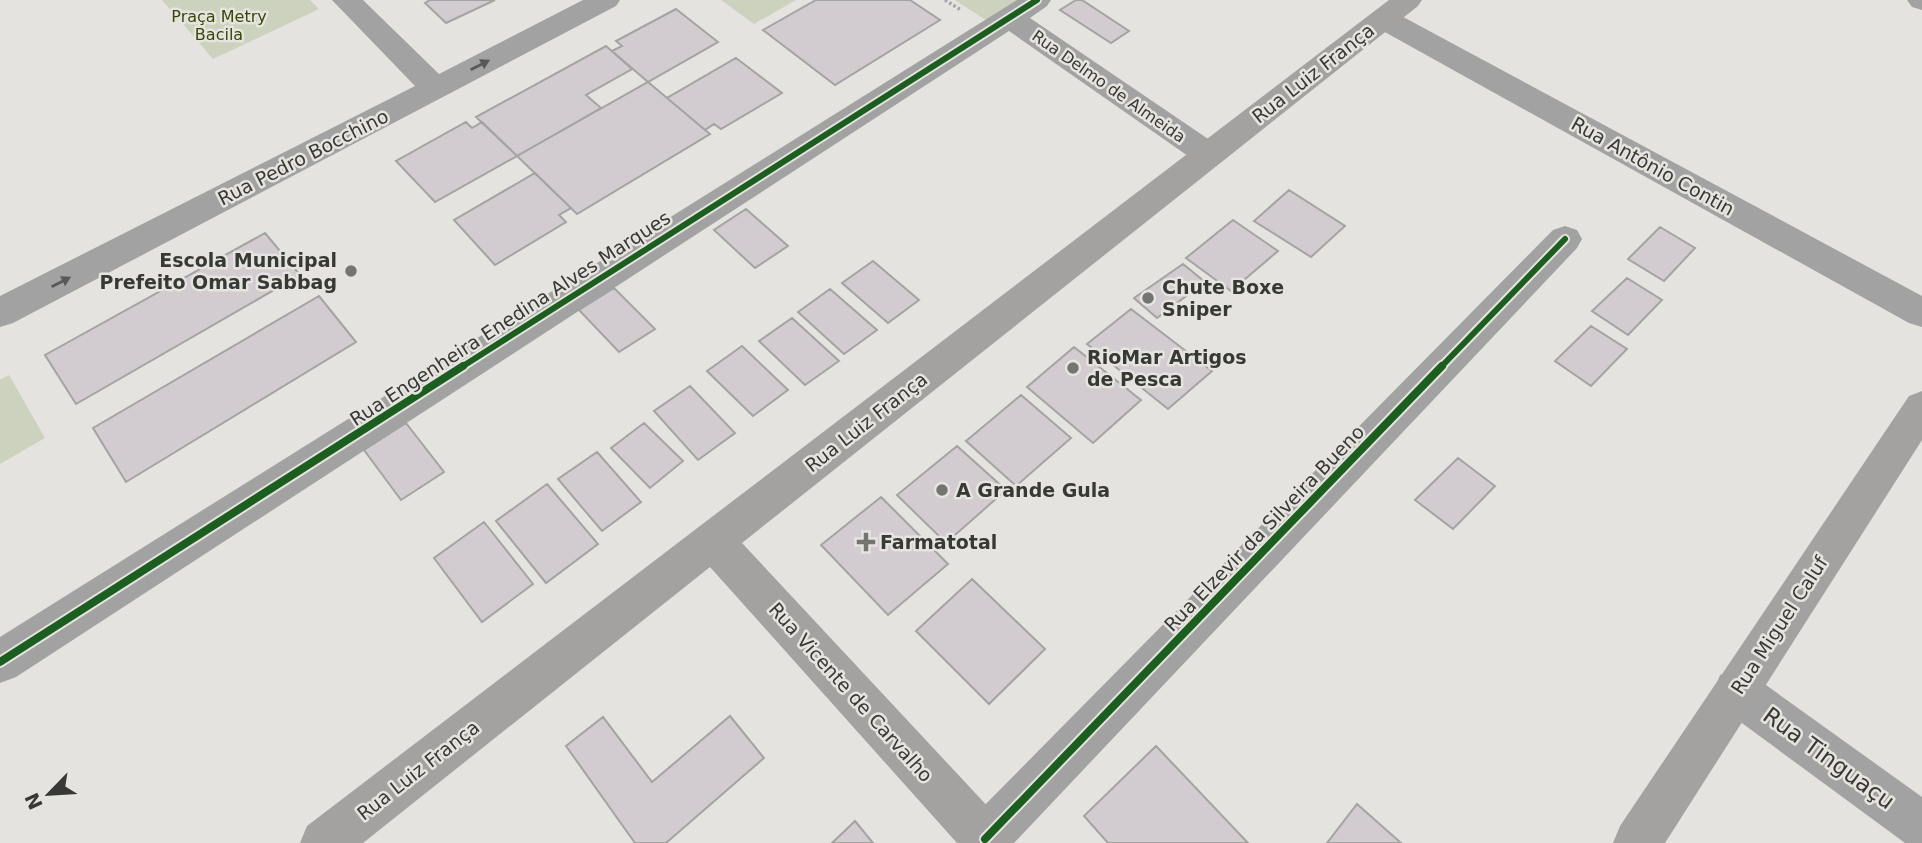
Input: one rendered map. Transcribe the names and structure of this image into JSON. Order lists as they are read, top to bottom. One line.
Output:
{"streets":{"main road":["Rua Luiz França","Rua Miguel Caluf","Rua Vicente de Carvalho"],"street":["Rua Delmo de Almeida","Rua Pedro Bocchino","Rua Antônio Contin","Rua Engenheira Enedina Alves Marques","Rua Elzevir da Silveira Bueno","Rua Tinguaçu"]},"crossings":[["Rua Luiz França","Rua Delmo de Almeida"],["Rua Luiz França","Rua Antônio Contin"],["Rua Luiz França","Rua Vicente de Carvalho"],["Rua Delmo de Almeida","Rua Engenheira Enedina Alves Marques"],["Rua Elzevir da Silveira Bueno","Rua Vicente de Carvalho"],["Rua Miguel Caluf","Rua Tinguaçu"]],"one_way":["Rua Pedro Bocchino"],"parks":["Praça Metry Bacila"],"places":{"other":["Escola Municipal Prefeito Omar Sabbag","Chute Boxe Sniper","RioMar Artigos de Pesca","A Grande Gula"],"health":["Farmatotal"]},"north":"bottom left"}
